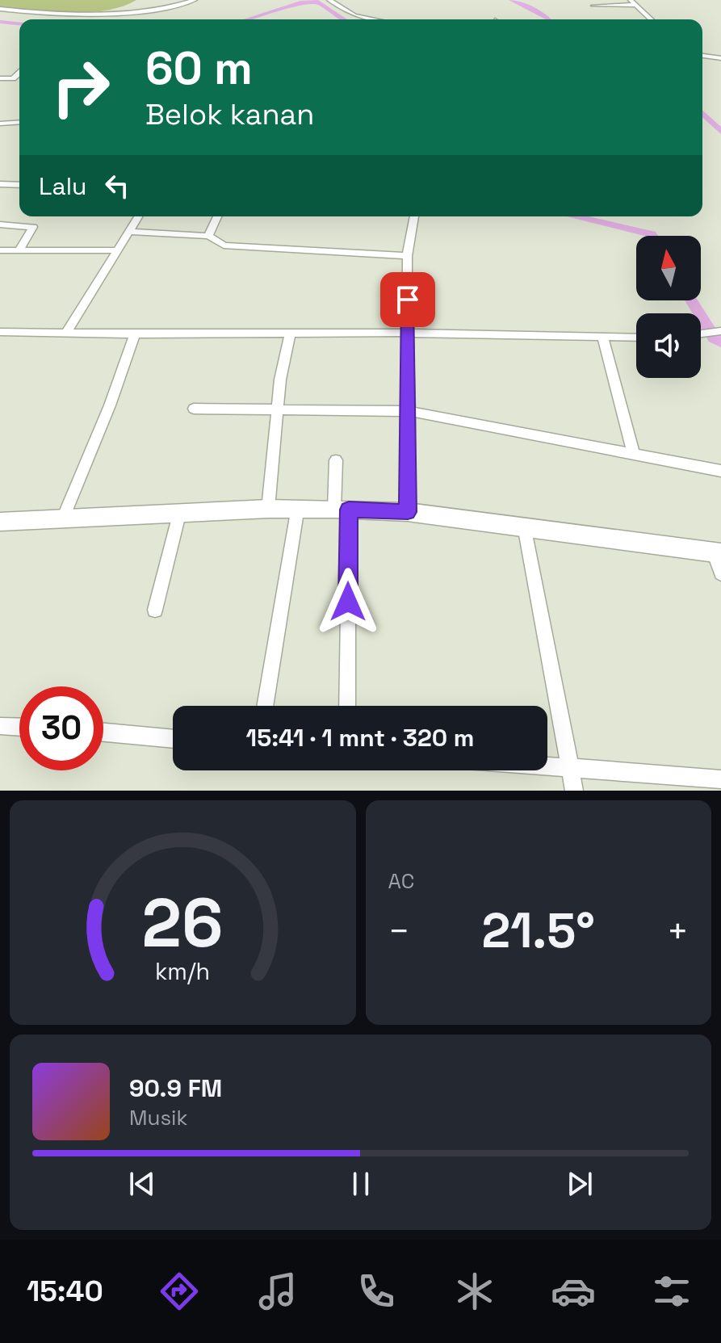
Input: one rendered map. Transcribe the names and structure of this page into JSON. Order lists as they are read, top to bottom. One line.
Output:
{"north":"top","page":{"turn":["60 m","Belok kanan"],"then":"Lalu","limit":"30","trip":"15:41 · 1 mnt · 320 m","tile":"AC","heat":["−","21.5°","+"],"song":["90.9 FM","Musik"],"tabs":"15:40","gauge":["26","km/h"]}}
